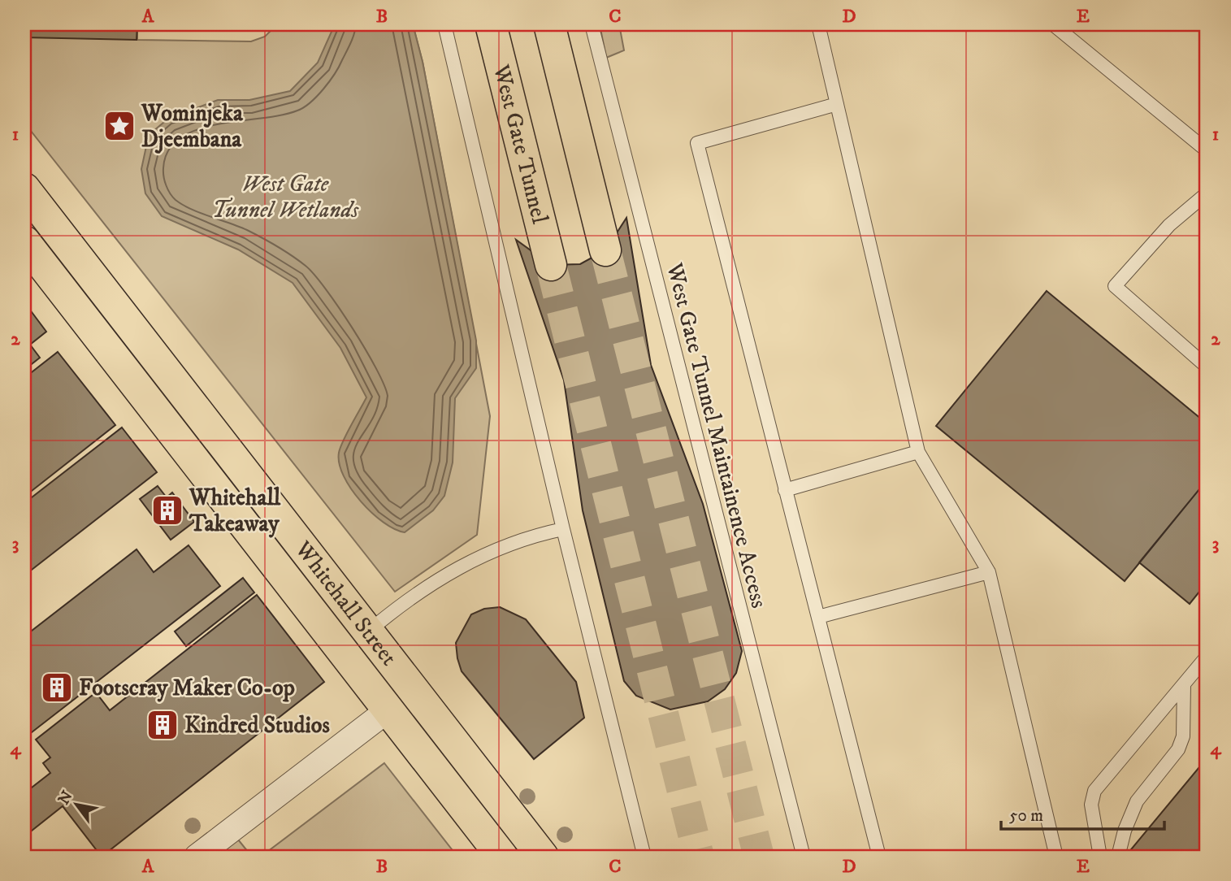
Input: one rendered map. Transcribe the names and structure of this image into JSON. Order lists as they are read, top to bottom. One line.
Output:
{"streets":{"main road":["West Gate Tunnel","Whitehall Street"],"lane":["West Gate Tunnel Maintainence Access"]},"parks":["West Gate Tunnel Wetlands"],"places":{"place":["Wominjeka Djeembana"],"building":["Whitehall Takeaway","Footscray Maker Co-op","Kindred Studios"]},"scale_bar":"50 m","north":"top left","grid":{"columns":["A","B","C","D","E"],"rows":["1","2","3","4"]}}
